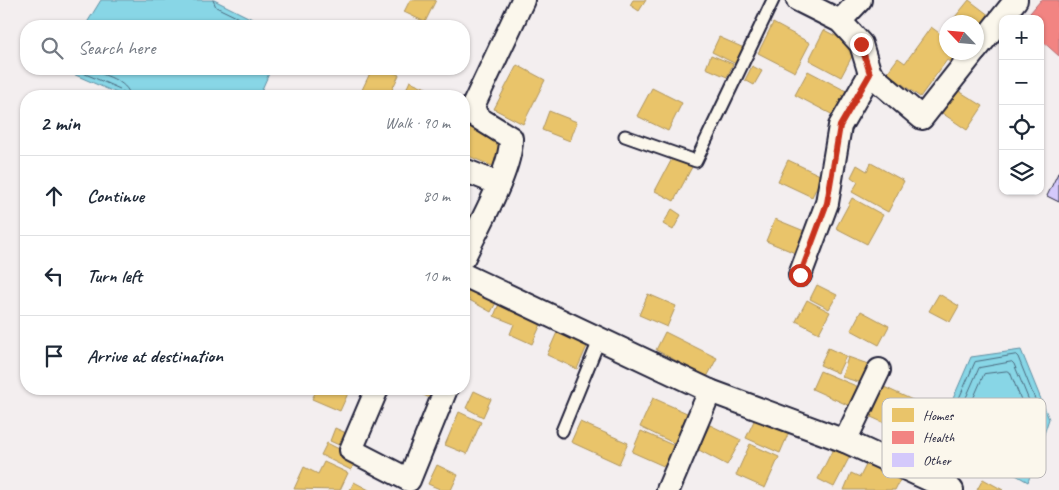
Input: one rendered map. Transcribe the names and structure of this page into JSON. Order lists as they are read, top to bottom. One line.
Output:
{"legend":["Homes","Health","Other"],"north":"top left","page":{"map_buttons":["+","−"],"search":"Search here","heading":["2 min","Walk · 90 m"],"list":[["Continue","80 m"],["Turn left","10 m"],"Arrive at destination"]}}
